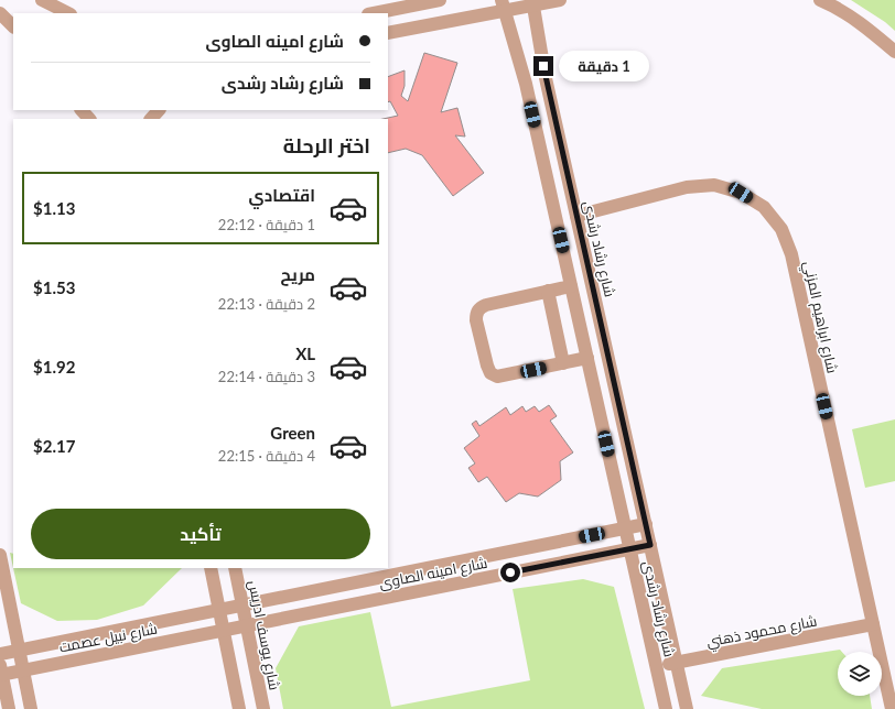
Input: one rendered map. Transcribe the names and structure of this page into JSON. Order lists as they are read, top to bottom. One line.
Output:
{"streets":{"street":["شارع رشاد رشدى","شارع ابراهيم المزني","شارع امينه الصاوى","شارع محمود ذهني","شارع يوسف ادريس","شارع نبيل عصمت"]},"crossings":[["شارع رشاد رشدى","شارع ابراهيم المزني"],["شارع رشاد رشدى","شارع امينه الصاوى"],["شارع رشاد رشدى","شارع محمود ذهني"],["شارع ابراهيم المزني","شارع محمود ذهني"],["شارع امينه الصاوى","شارع يوسف ادريس"],["شارع امينه الصاوى","شارع نبيل عصمت"]],"page":{"banner":["شارع امينه الصاوى","شارع رشاد رشدى"],"bubble":"1 دقيقة","heading":"اختر الرحلة","list":[{"name":"اقتصادي","note":"1 دقيقة · 22:12","value":"$1.13"},{"name":"مريح","note":"2 دقيقة · 22:13","value":"$1.53"},{"name":"XL","note":"3 دقيقة · 22:14","value":"$1.92"},{"name":"Green","note":"4 دقيقة · 22:15","value":"$2.17"}],"buttons":"تأكيد"}}
